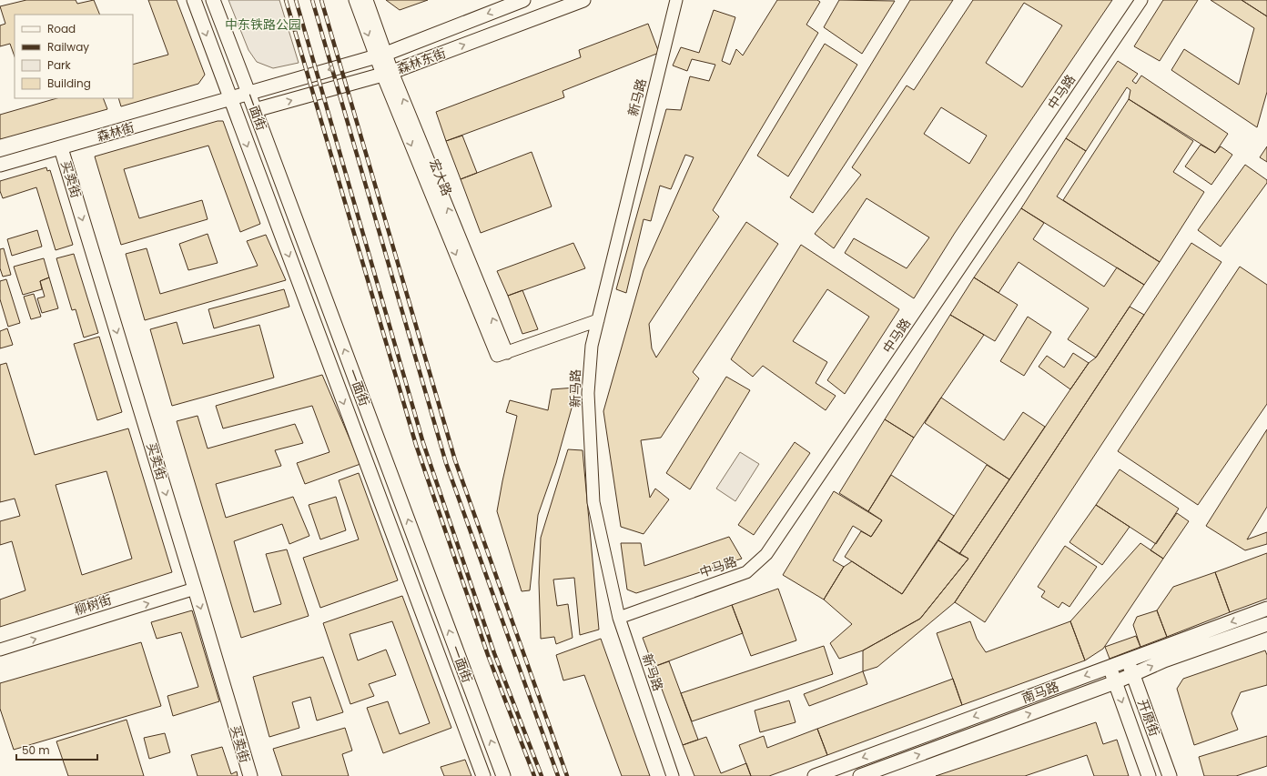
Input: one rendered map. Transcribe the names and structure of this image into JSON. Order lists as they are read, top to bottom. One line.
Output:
{"streets":{"main road":["森林东街","一面街","森林街","买卖街","南马路","开原街"],"street":["中马路","新马路","宏大路","柳树街"]},"crossings":[["森林东街","一面街"],["森林东街","森林街"],["森林东街","宏大路"],["中马路","新马路"],["新马路","宏大路"],["一面街","森林街"],["森林街","买卖街"],["买卖街","柳树街"],["南马路","开原街"]],"one_way":["买卖街","柳树街"],"parks":["中东铁路公园"],"legend":["Road","Railway","Park","Building"],"scale_bar":"50 m"}
